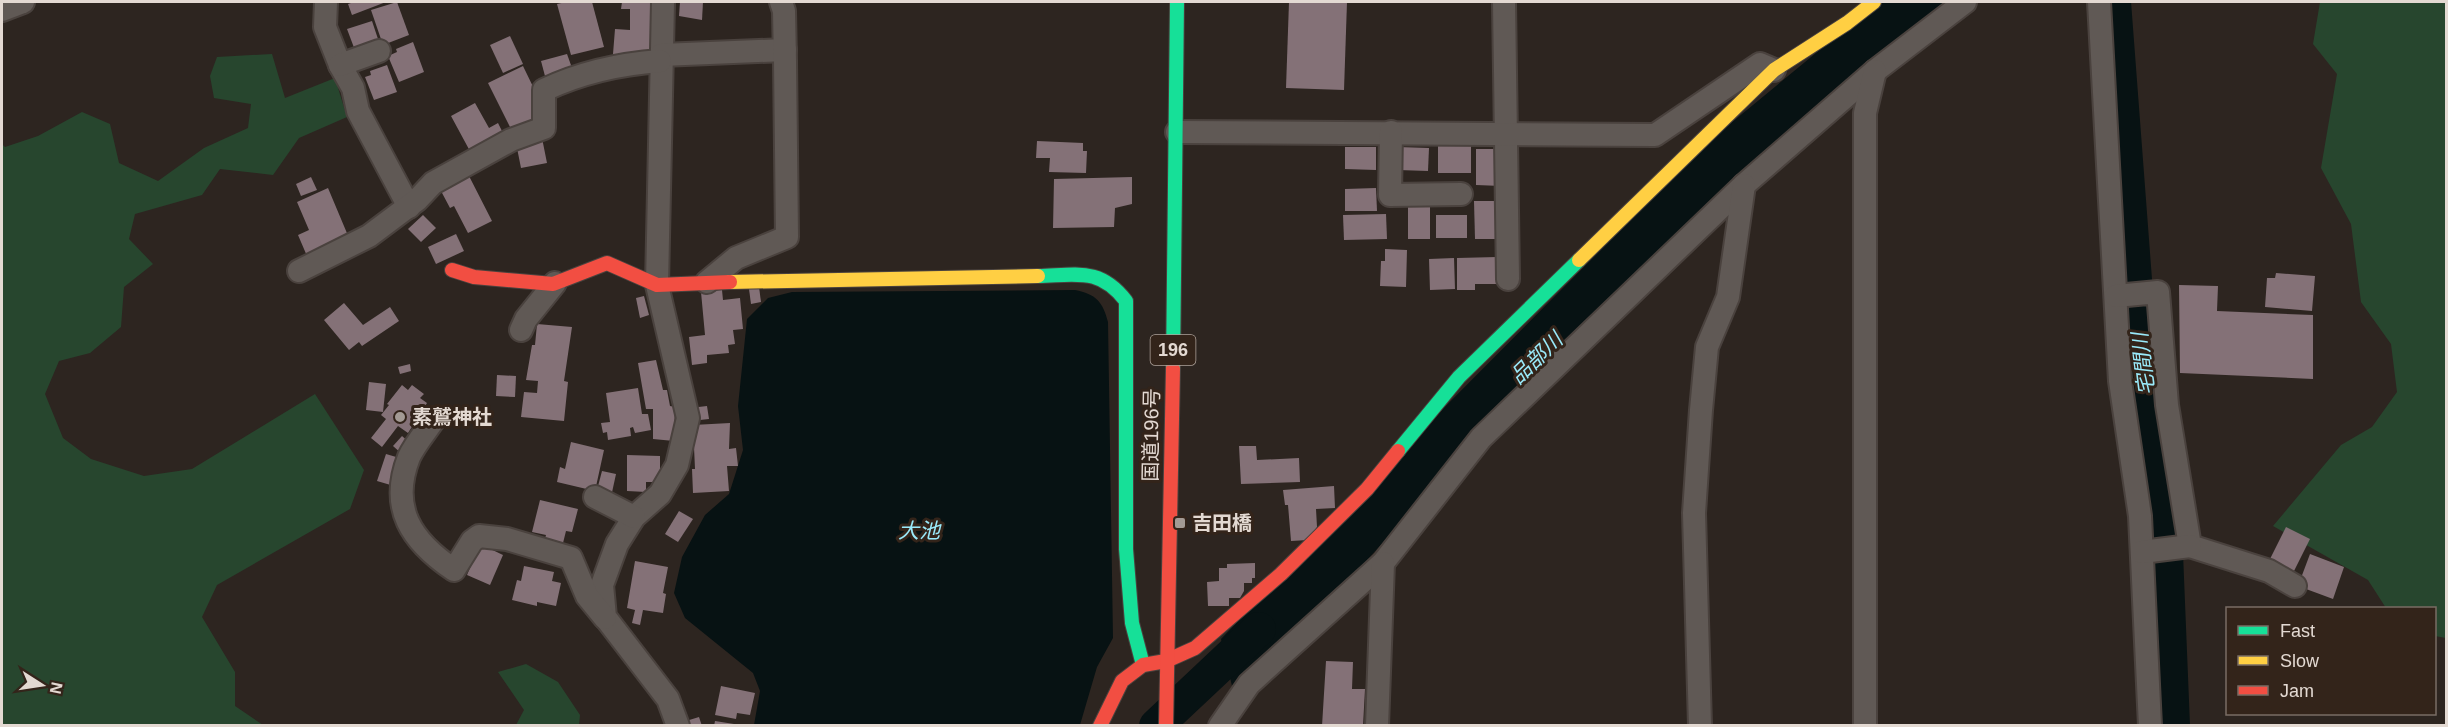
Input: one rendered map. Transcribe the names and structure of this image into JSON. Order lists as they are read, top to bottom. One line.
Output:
{"streets":{"main road":["196","国道196号"]},"water":["品部川","宅間川","大池"],"places":{"other":["素鷲神社"],"transit":["吉田橋"]},"legend":["Fast","Slow","Jam"],"north":"right"}
